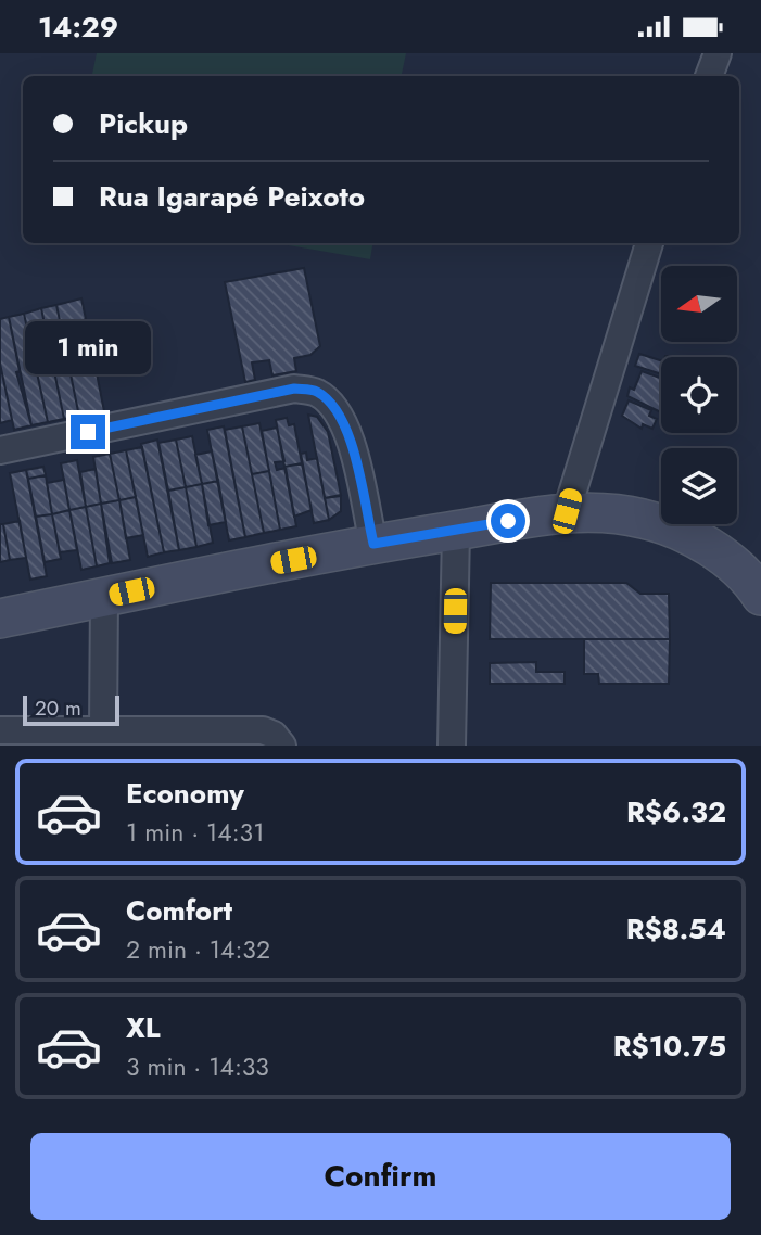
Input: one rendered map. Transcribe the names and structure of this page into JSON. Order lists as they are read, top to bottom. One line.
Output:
{"scale_bar":"20 m","north":"left","page":{"status":"14:29","banner":["Pickup","Rua Igarapé Peixoto"],"bubble":"1 min","scale":"20 m","list":[{"name":"Economy","note":"1 min · 14:31","value":"R$6.32"},{"name":"Comfort","note":"2 min · 14:32","value":"R$8.54"},{"name":"XL","note":"3 min · 14:33","value":"R$10.75"}],"buttons":"Confirm"}}
